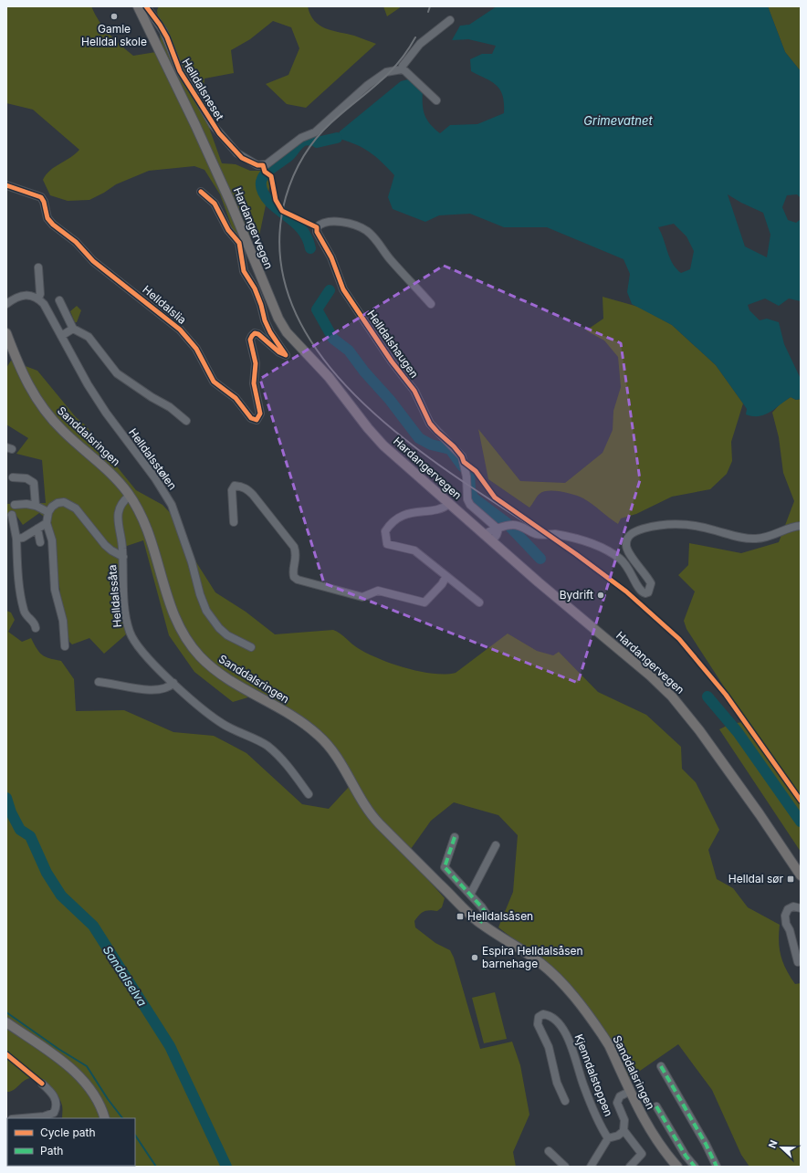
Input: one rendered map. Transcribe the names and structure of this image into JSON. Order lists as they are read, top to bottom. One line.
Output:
{"streets":{"main road":["Hardangervegen","Sanddalsringen"],"street":["Helldalsneset","Helldalslia","Helldalshaugen","Helldalsstølen","Helldalssåta","Kjenndalstoppen"]},"crossings":[["Sanddalsringen","Helldalssåta"],["Sanddalsringen","Kjenndalstoppen"]],"water":["Grimevatnet","Sandalselva"],"places":{"other":["Gamle Helldal skole","Bydrift","Espira Helldalsåsen barnehage"],"transit":["Helldal sør","Helldalsåsen"]},"legend":["Cycle path","Path"],"north":"left"}
